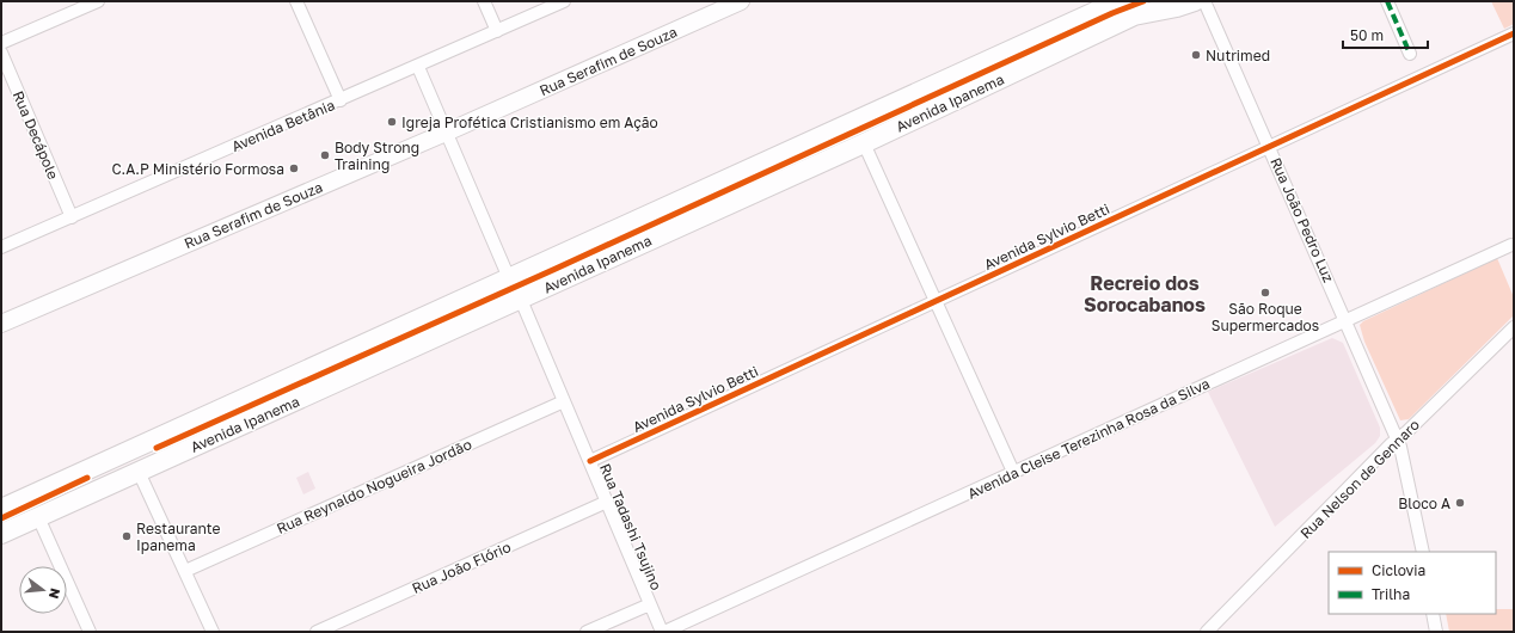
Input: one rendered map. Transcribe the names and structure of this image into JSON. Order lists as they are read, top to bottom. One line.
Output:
{"streets":{"main road":["Avenida Ipanema"],"street":["Rua Serafim de Souza","Avenida Betânia","Rua Decápole","Rua João Pedro Luz","Avenida Sylvio Betti","Avenida Cleise Terezinha Rosa da Silva","Rua Nelson de Gennaro","Rua Reynaldo Nogueira Jordão","Rua Tadashi Tsujino","Rua João Flório"]},"crossings":[["Avenida Ipanema","Rua Tadashi Tsujino"],["Avenida Betânia","Rua Decápole"],["Rua João Pedro Luz","Avenida Sylvio Betti"],["Rua João Pedro Luz","Avenida Cleise Terezinha Rosa da Silva"],["Rua João Pedro Luz","Rua Nelson de Gennaro"],["Avenida Sylvio Betti","Rua Tadashi Tsujino"],["Avenida Cleise Terezinha Rosa da Silva","Rua Tadashi Tsujino"],["Rua Reynaldo Nogueira Jordão","Rua Tadashi Tsujino"],["Rua Tadashi Tsujino","Rua João Flório"]],"districts":["Recreio dos Sorocabanos"],"places":["Nutrimed","Igreja Profética Cristianismo em Ação","Body Strong Training","C.A.P Ministério Formosa","São Roque Supermercados","Bloco A","Restaurante Ipanema"],"legend":["Ciclovia","Trilha"],"scale_bar":"50 m","north":"right"}
